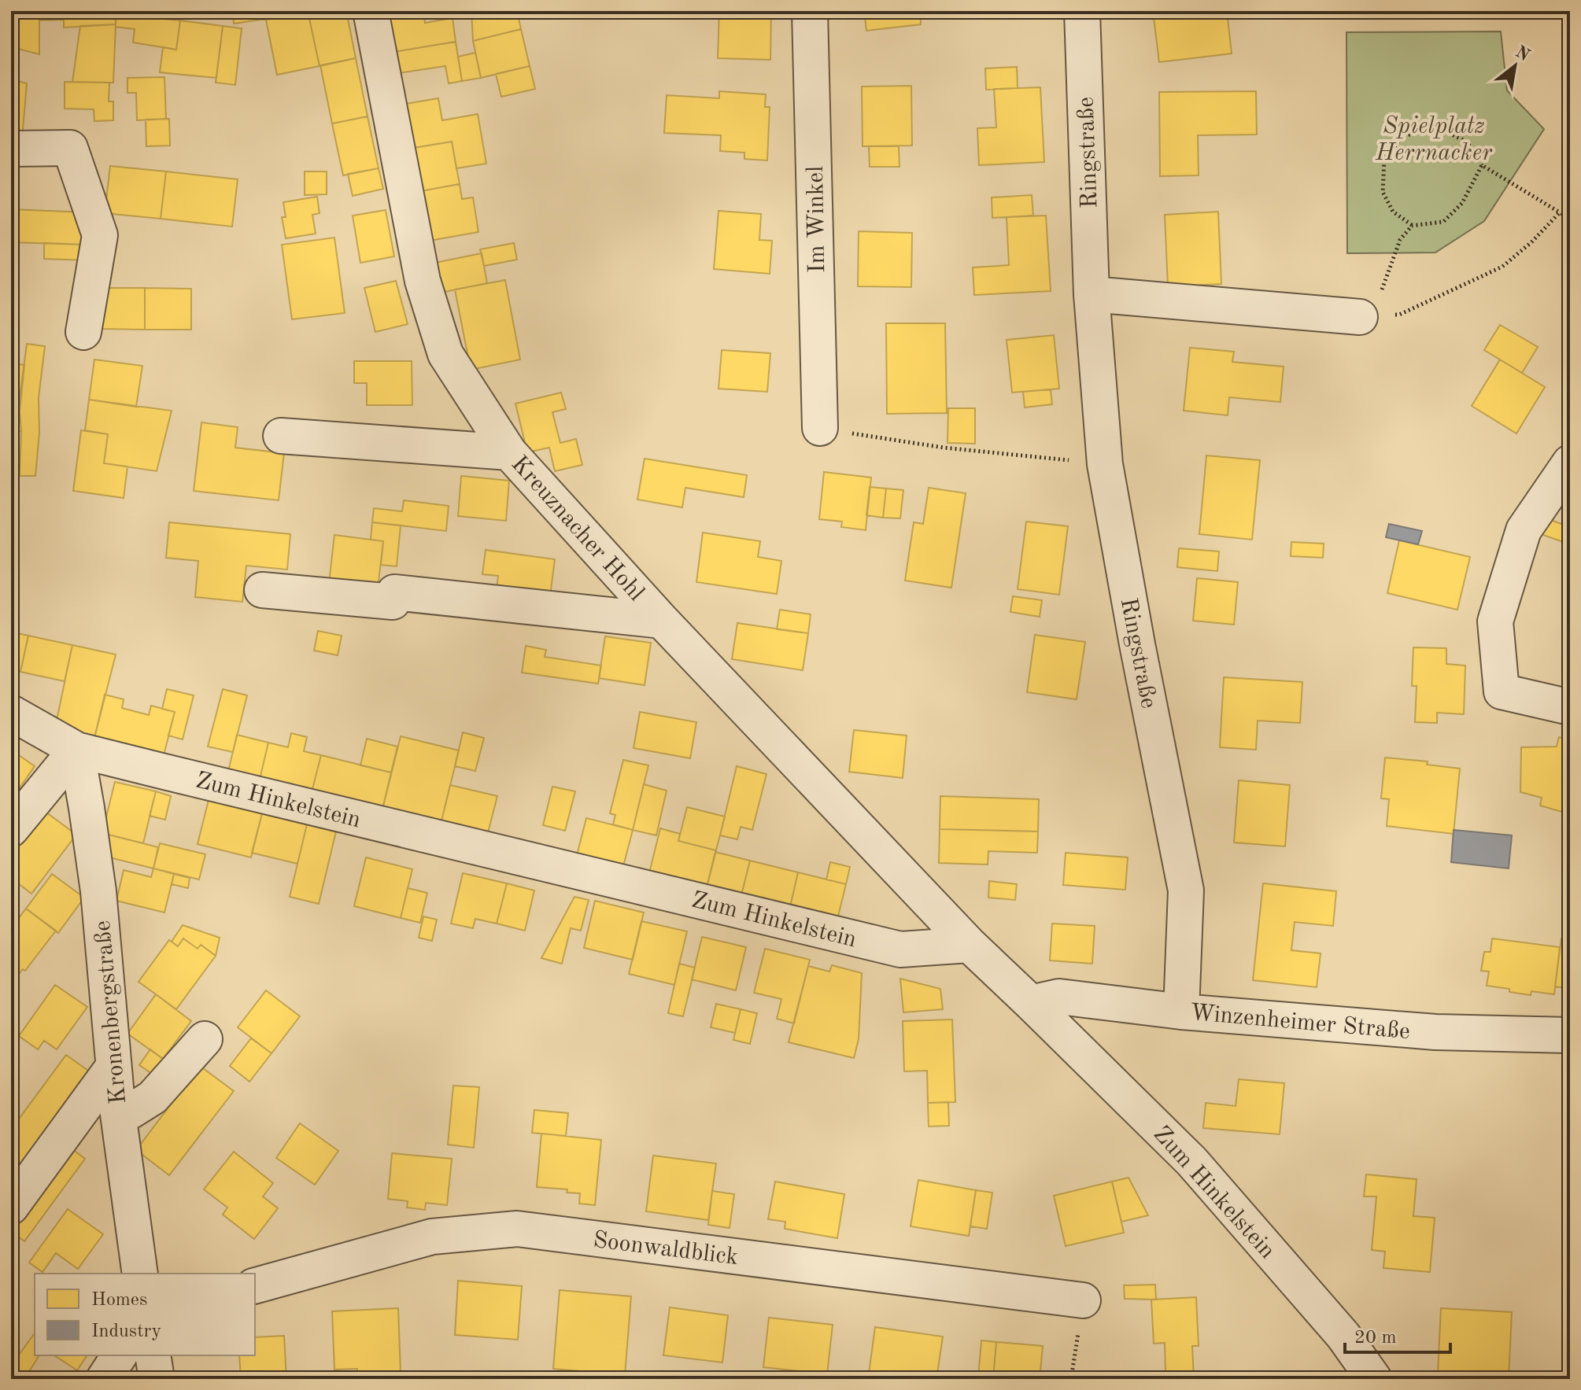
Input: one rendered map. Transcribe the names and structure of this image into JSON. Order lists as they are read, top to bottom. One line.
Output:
{"streets":{"street":["Ringstraße","Im Winkel","Kreuznacher Hohl","Zum Hinkelstein","Kronenbergstraße","Winzenheimer Straße","Soonwaldblick"]},"crossings":[["Ringstraße","Winzenheimer Straße"],["Kreuznacher Hohl","Zum Hinkelstein"],["Zum Hinkelstein","Kronenbergstraße"],["Zum Hinkelstein","Winzenheimer Straße"]],"parks":["Spielplatz Herrnacker"],"legend":["Homes","Industry"],"scale_bar":"20 m","north":"top right"}
